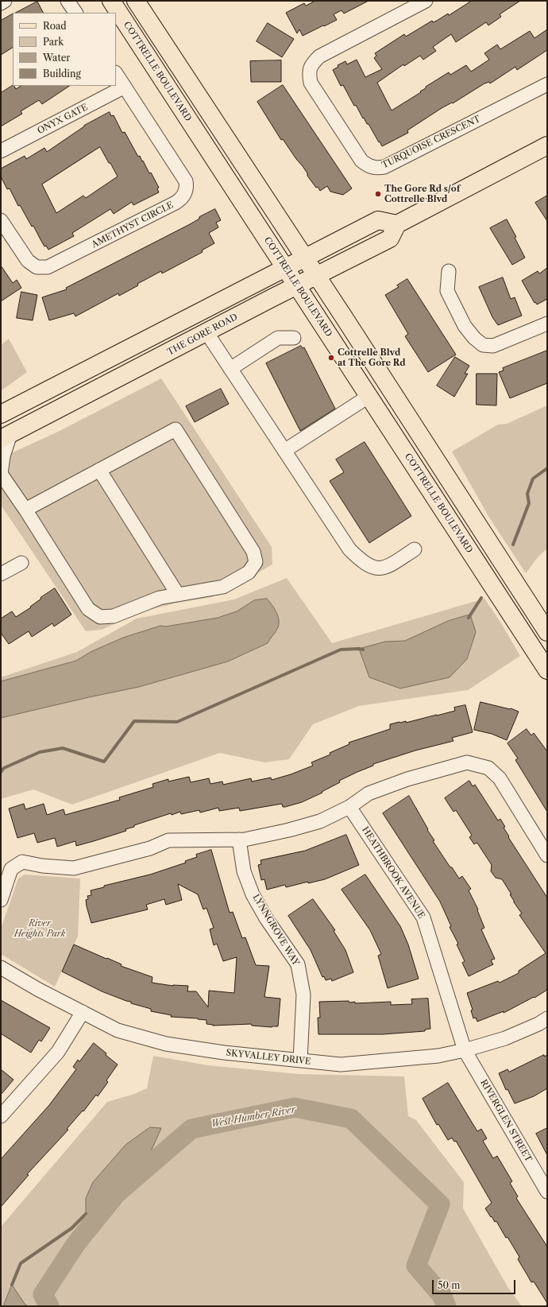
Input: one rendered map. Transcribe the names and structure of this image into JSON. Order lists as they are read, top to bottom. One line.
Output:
{"streets":{"main road":["COTTRELLE BOULEVARD","THE GORE ROAD"],"street":["ONYX GATE","TURQUOISE CRESCENT","AMETHYST CIRCLE","HEATHBROOK AVENUE","LYNNGROVE WAY","SKYVALLEY DRIVE","RIVERGLEN STREET"]},"crossings":[["COTTRELLE BOULEVARD","THE GORE ROAD"],["ONYX GATE","AMETHYST CIRCLE"],["HEATHBROOK AVENUE","SKYVALLEY DRIVE"],["HEATHBROOK AVENUE","RIVERGLEN STREET"],["LYNNGROVE WAY","SKYVALLEY DRIVE"],["SKYVALLEY DRIVE","RIVERGLEN STREET"]],"water":["West Humber River"],"parks":["River Heights Park"],"places":["The Gore Rd s/of Cottrelle Blvd","Cottrelle Blvd at The Gore Rd"],"legend":["Road","Park","Water","Building"],"scale_bar":"50 m"}
